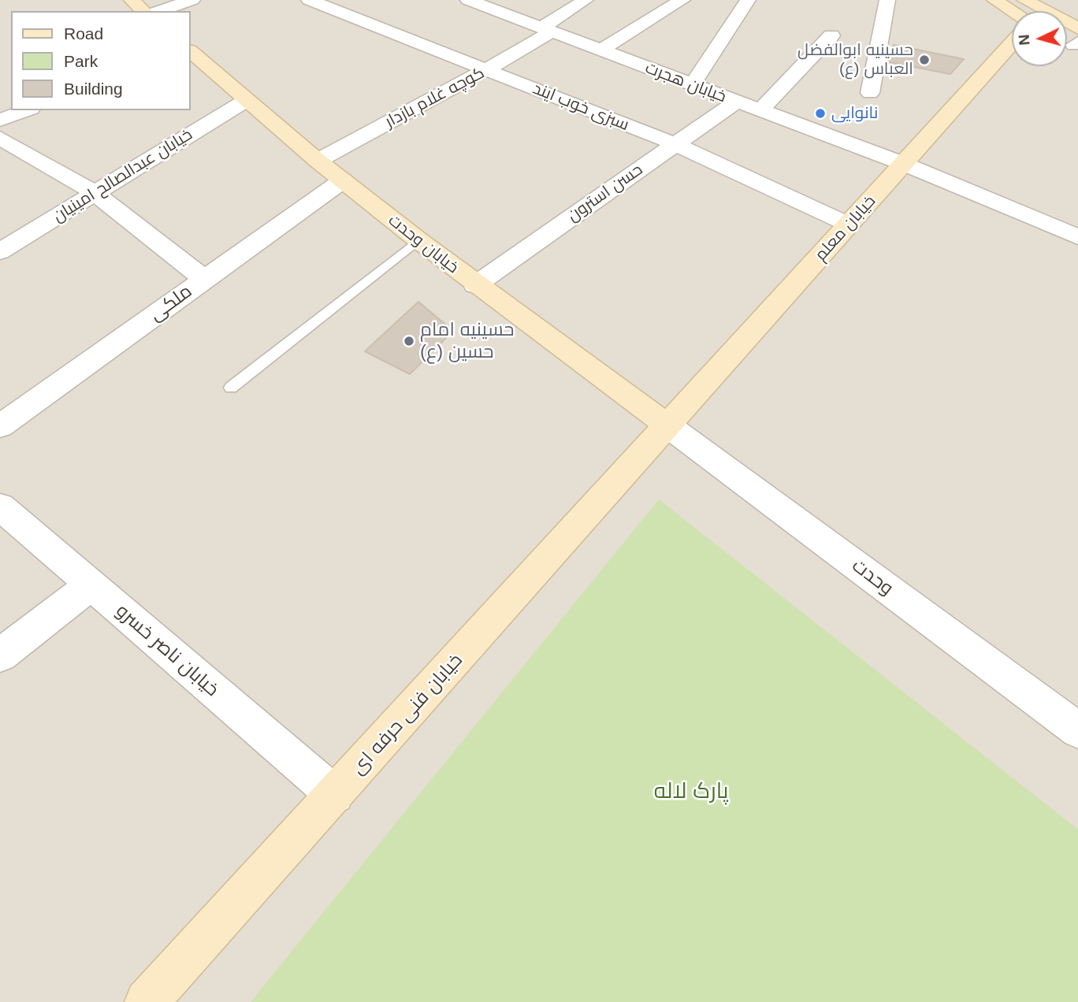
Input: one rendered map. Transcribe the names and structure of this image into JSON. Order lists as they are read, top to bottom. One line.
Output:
{"streets":{"main road":["خیابان معلم","خیابان وحدت","خیابان فنی حرفه ای"],"street":["خیابان هجرت","کوچه غلام بازدار","سبزی خوب ایند","خیابان عبدالصالح امینیان","حسن استرون","ملکی","وحدت","خیابان ناصر خسرو"]},"crossings":[["خیابان هجرت","کوچه غلام بازدار"],["خیابان هجرت","حسن استرون"],["خیابان هجرت","خیابان معلم"],["کوچه غلام بازدار","سبزی خوب ایند"],["کوچه غلام بازدار","خیابان وحدت"],["سبزی خوب ایند","حسن استرون"],["سبزی خوب ایند","خیابان معلم"],["خیابان عبدالصالح امینیان","خیابان وحدت"],["حسن استرون","خیابان وحدت"],["خیابان معلم","خیابان وحدت"],["خیابان معلم","وحدت"],["خیابان معلم","خیابان فنی حرفه ای"],["خیابان وحدت","ملکی"],["خیابان وحدت","وحدت"],["خیابان وحدت","خیابان فنی حرفه ای"],["وحدت","خیابان فنی حرفه ای"],["خیابان ناصر خسرو","خیابان فنی حرفه ای"]],"parks":["پارک لاله"],"places":["حسینیه ابوالفضل العباس (ع)","نانوایی","حسینیه امام حسین (ع)"],"legend":["Road","Park","Building"],"north":"left"}
